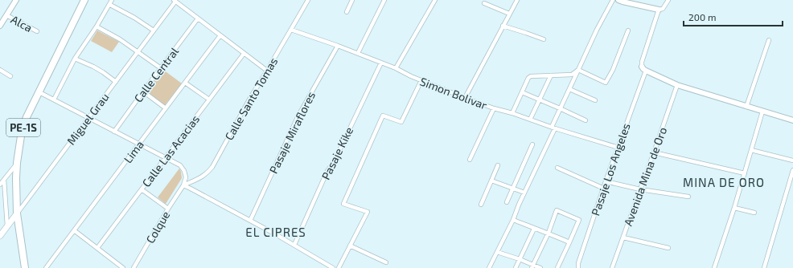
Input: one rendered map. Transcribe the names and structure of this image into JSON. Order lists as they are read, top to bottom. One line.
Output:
{"streets":{"highway":["PE-1S"],"main road":["Miguel Grau"],"street":["Alca","Calle Central","Simon Bolivar","Calle Santo Tomas","Pasaje Miraflores","Calle Las Acacias","Lima","Pasaje Kike","Pasaje Los Angeles","Avenida Mina de Oro","Colque"]},"crossings":[["Simon Bolivar","Calle Santo Tomas"],["Simon Bolivar","Pasaje Miraflores"],["Simon Bolivar","Pasaje Kike"],["Simon Bolivar","Pasaje Los Angeles"],["Calle Santo Tomas","Colque"],["Miguel Grau","PE-1S"]],"districts":["MINA DE ORO","EL CIPRES"],"scale_bar":"200 m"}
